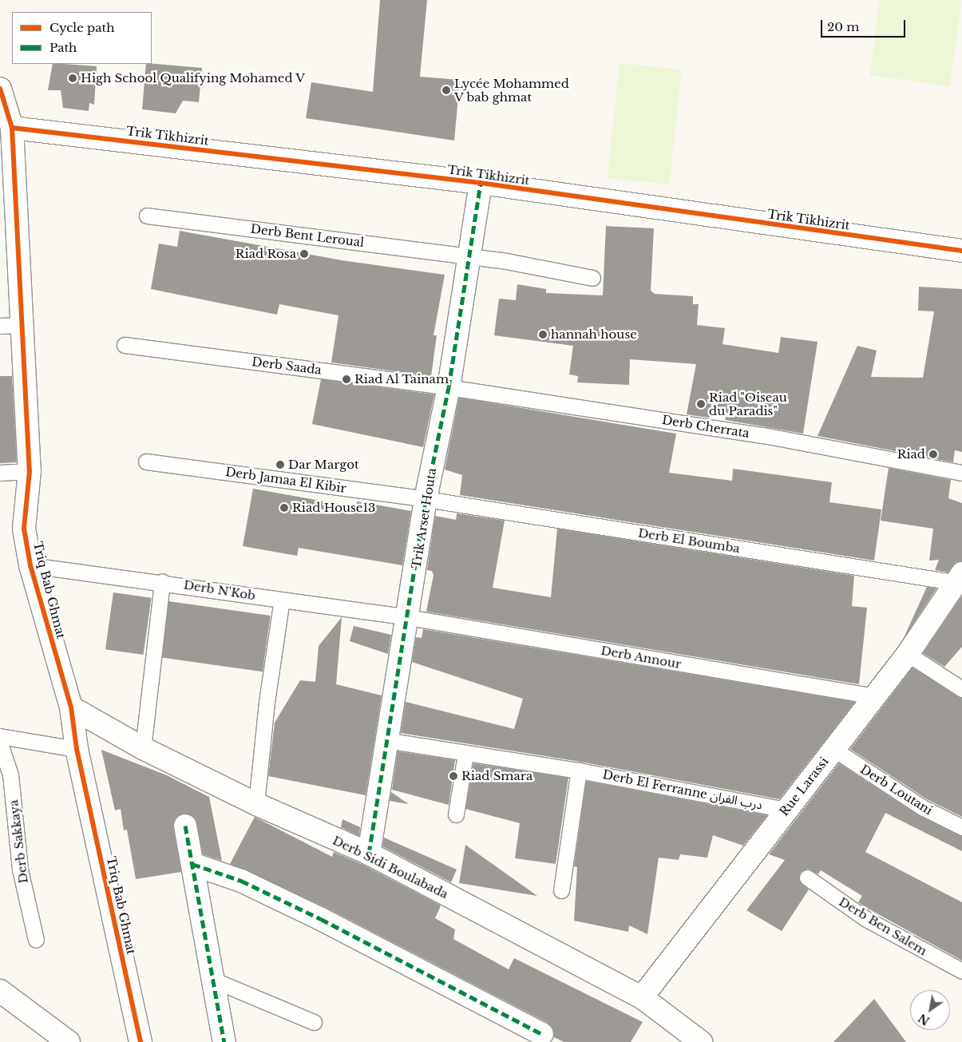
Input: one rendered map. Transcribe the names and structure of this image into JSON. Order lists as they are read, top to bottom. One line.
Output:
{"streets":{"street":["Trik Tikhizrit","Trik Arset Houta","Triq Bab Ghmat","Rue Larassi","Derb Sidi Boulabada"],"lane":["Derb Bent Leroual","Derb Saada","Derb Cherrata","Derb Jamaa El Kibir","Derb El Boumba","Derb N'Kob","Derb Annour","Derb El Ferranne درب الفران","Derb Loutani","Derb Sakkaya","Derb Ben Salem"]},"crossings":[["Trik Tikhizrit","Trik Arset Houta"],["Trik Tikhizrit","Triq Bab Ghmat"],["Derb Bent Leroual","Trik Arset Houta"],["Derb Saada","Derb Cherrata"],["Derb Saada","Trik Arset Houta"],["Derb Cherrata","Trik Arset Houta"],["Derb Jamaa El Kibir","Trik Arset Houta"],["Derb Jamaa El Kibir","Derb El Boumba"],["Trik Arset Houta","Derb El Boumba"],["Trik Arset Houta","Derb N'Kob"],["Trik Arset Houta","Derb Annour"],["Trik Arset Houta","Derb El Ferranne درب الفران"],["Trik Arset Houta","Derb Sidi Boulabada"],["Derb El Boumba","Rue Larassi"],["Triq Bab Ghmat","Derb N'Kob"],["Triq Bab Ghmat","Derb Sidi Boulabada"],["Derb N'Kob","Derb Annour"],["Derb Annour","Rue Larassi"],["Rue Larassi","Derb El Ferranne درب الفران"],["Rue Larassi","Derb Loutani"],["Rue Larassi","Derb Sidi Boulabada"]],"places":["High School Qualifying Mohamed V","Lycée Mohammed V bab ghmat","Riad Rosa","hannah house","Riad Al Tainam","Riad \"Oiseau du Paradis\"","Riad","Dar Margot","Riad House13","Riad Smara"],"legend":["Cycle path","Path"],"scale_bar":"20 m","north":"bottom left"}
